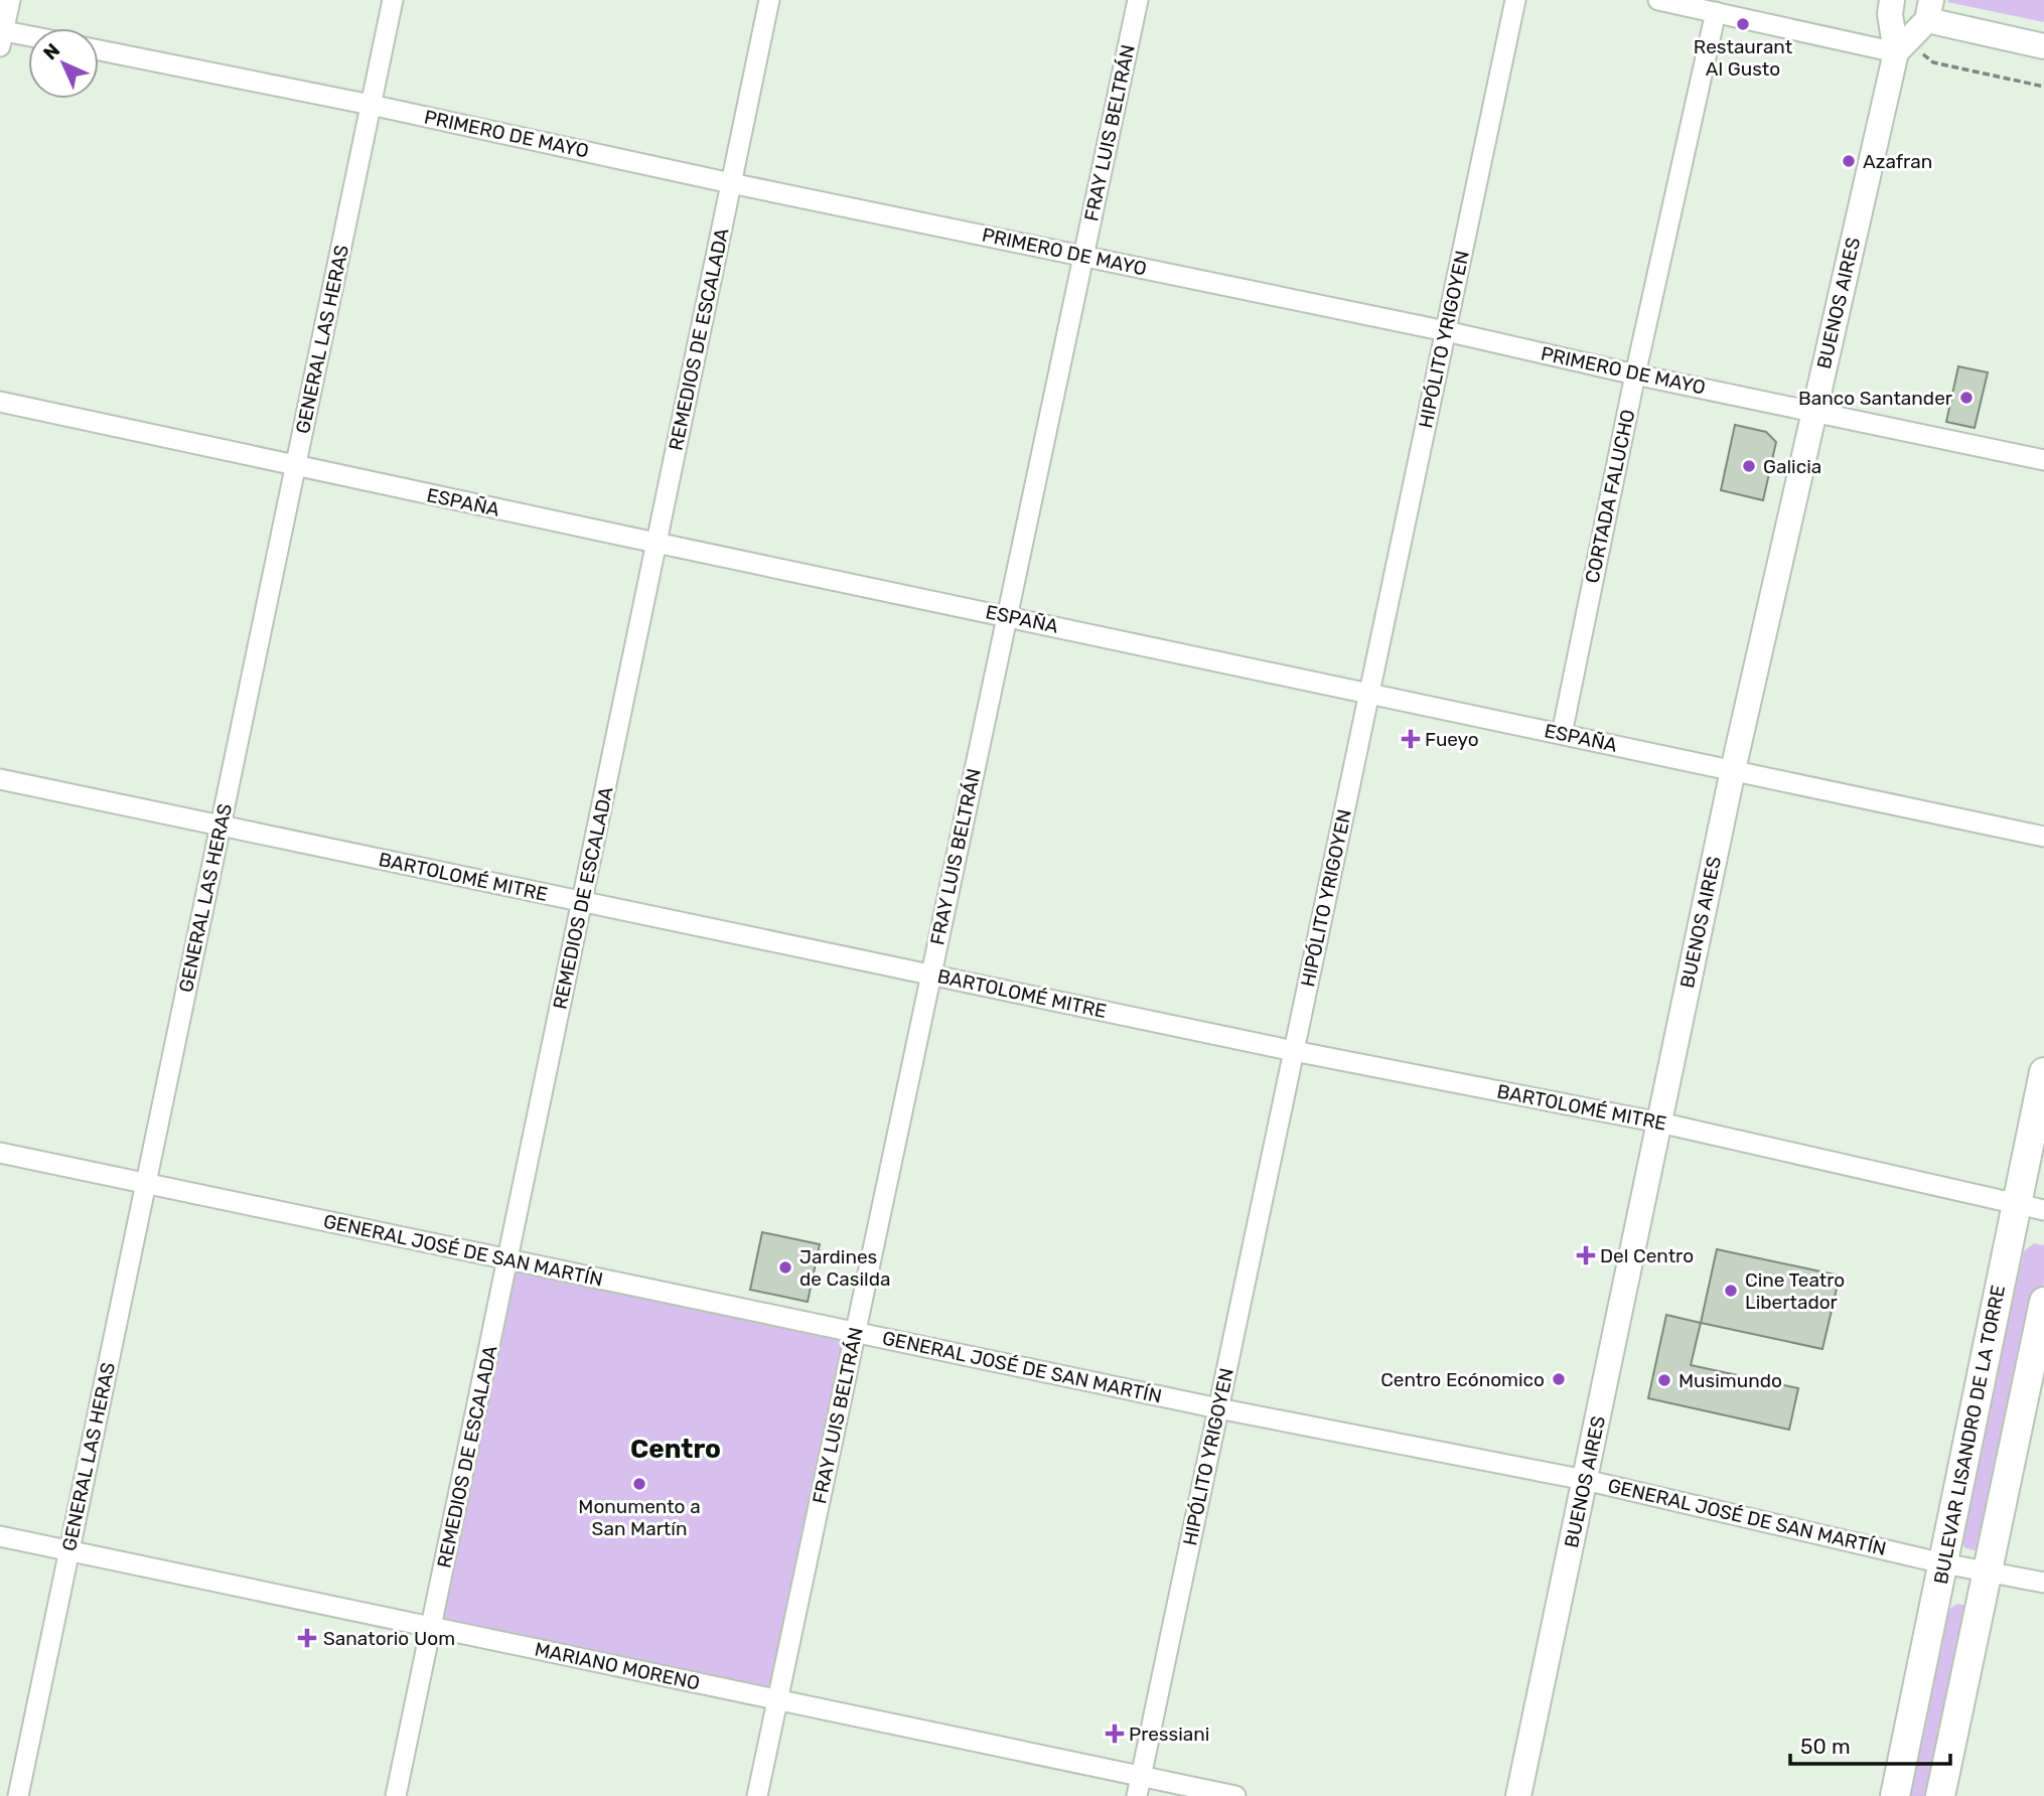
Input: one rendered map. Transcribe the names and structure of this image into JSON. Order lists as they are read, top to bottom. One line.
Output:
{"streets":{"main road":["BULEVAR LISANDRO DE LA TORRE"],"street":["FRAY LUIS BELTRÁN","PRIMERO DE MAYO","BUENOS AIRES","GENERAL LAS HERAS","REMEDIOS DE ESCALADA","HIPÓLITO YRIGOYEN","CORTADA FALUCHO","ESPAÑA","BARTOLOMÉ MITRE","GENERAL JOSÉ DE SAN MARTÍN","MARIANO MORENO"]},"crossings":[["FRAY LUIS BELTRÁN","PRIMERO DE MAYO"],["FRAY LUIS BELTRÁN","ESPAÑA"],["FRAY LUIS BELTRÁN","BARTOLOMÉ MITRE"],["FRAY LUIS BELTRÁN","GENERAL JOSÉ DE SAN MARTÍN"],["FRAY LUIS BELTRÁN","MARIANO MORENO"],["PRIMERO DE MAYO","BUENOS AIRES"],["PRIMERO DE MAYO","GENERAL LAS HERAS"],["PRIMERO DE MAYO","REMEDIOS DE ESCALADA"],["PRIMERO DE MAYO","HIPÓLITO YRIGOYEN"],["PRIMERO DE MAYO","CORTADA FALUCHO"],["BUENOS AIRES","ESPAÑA"],["BUENOS AIRES","BARTOLOMÉ MITRE"],["BUENOS AIRES","GENERAL JOSÉ DE SAN MARTÍN"],["GENERAL LAS HERAS","ESPAÑA"],["GENERAL LAS HERAS","BARTOLOMÉ MITRE"],["GENERAL LAS HERAS","GENERAL JOSÉ DE SAN MARTÍN"],["GENERAL LAS HERAS","MARIANO MORENO"],["REMEDIOS DE ESCALADA","ESPAÑA"],["REMEDIOS DE ESCALADA","BARTOLOMÉ MITRE"],["REMEDIOS DE ESCALADA","GENERAL JOSÉ DE SAN MARTÍN"],["REMEDIOS DE ESCALADA","MARIANO MORENO"],["HIPÓLITO YRIGOYEN","ESPAÑA"],["HIPÓLITO YRIGOYEN","BARTOLOMÉ MITRE"],["HIPÓLITO YRIGOYEN","GENERAL JOSÉ DE SAN MARTÍN"],["HIPÓLITO YRIGOYEN","MARIANO MORENO"],["CORTADA FALUCHO","ESPAÑA"],["BARTOLOMÉ MITRE","BULEVAR LISANDRO DE LA TORRE"],["GENERAL JOSÉ DE SAN MARTÍN","BULEVAR LISANDRO DE LA TORRE"]],"districts":["Centro"],"places":{"other":["Restaurant Al Gusto","Azafran","Banco Santander","Galicia","Jardines de Casilda","Cine Teatro Libertador","Centro Ecónomico","Musimundo","Monumento a San Martín"],"health":["Fueyo","Del Centro","Sanatorio Uom","Pressiani"]},"scale_bar":"50 m","north":"top left"}
